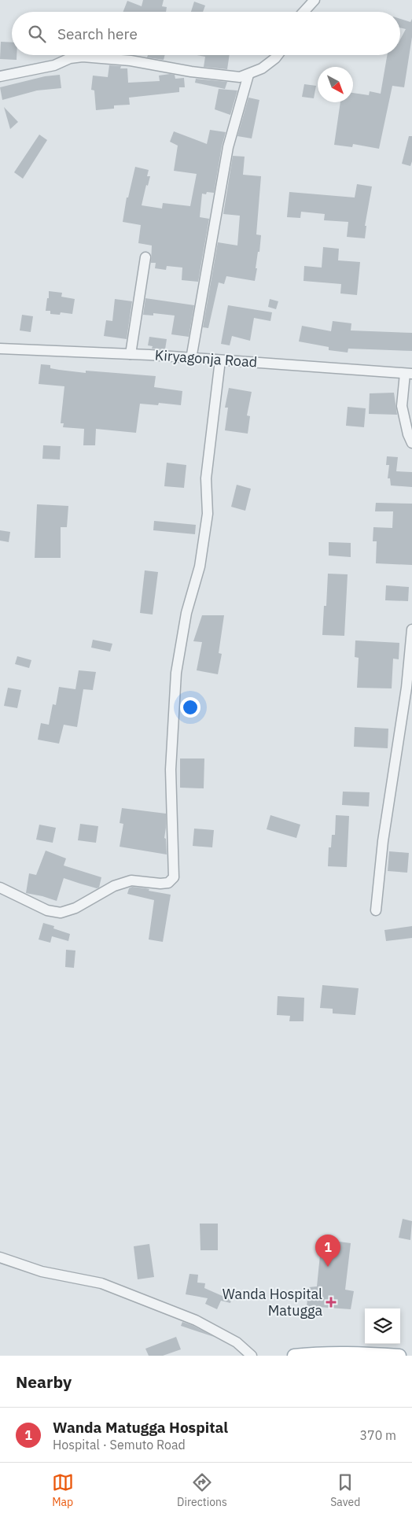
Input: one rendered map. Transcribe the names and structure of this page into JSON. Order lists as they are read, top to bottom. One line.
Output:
{"streets":{"street":["Kiryagonja Road"]},"places":{"health":["Wanda Hospital Matugga"]},"north":"bottom right","page":{"search":"Search here","pins":"1","heading":"Nearby","list":[{"mark":"1","name":"Wanda Matugga Hospital","note":"Hospital · Semuto Road","value":"370 m"}],"nav":["Map","Directions","Saved"]}}
